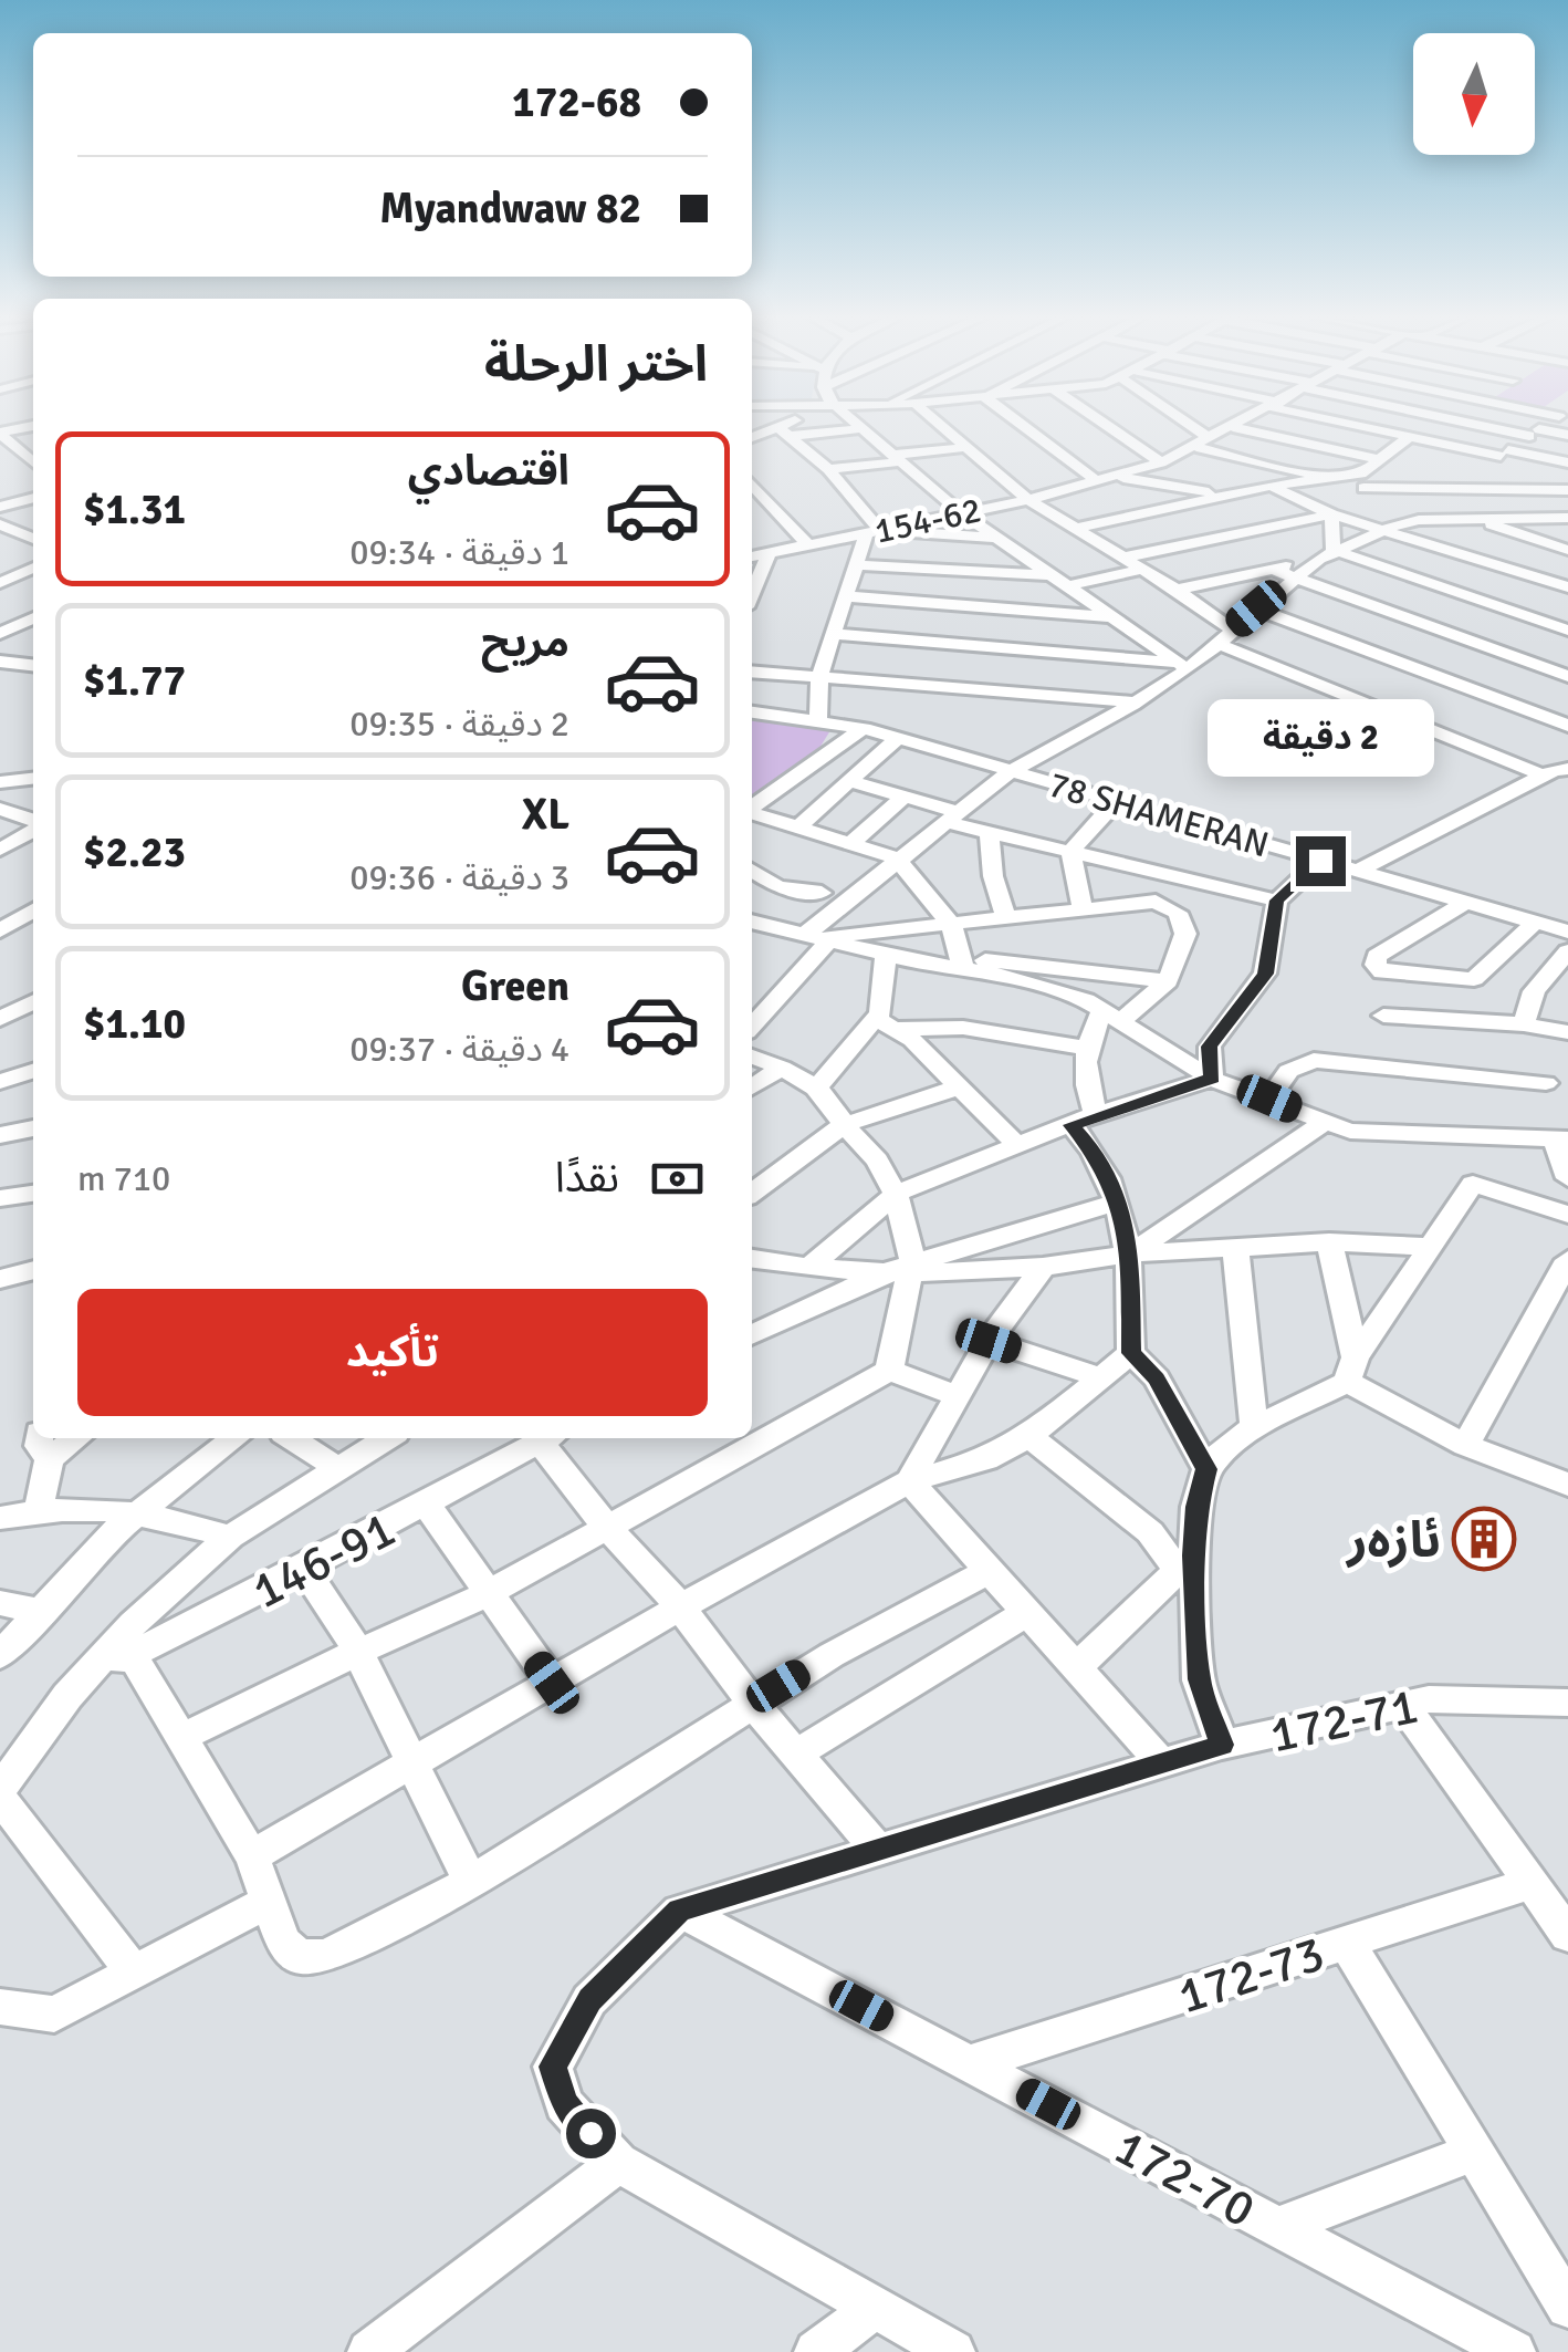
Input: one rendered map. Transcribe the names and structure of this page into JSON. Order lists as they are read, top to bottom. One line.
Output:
{"streets":{"street":["154-62","78 SHAMERAN","146-91","172-71","172-73","172-70"]},"crossings":[["172-71","172-70"],["172-73","172-70"]],"places":{"building":["ئازەر"]},"north":"bottom","page":{"banner":["172-68","82 Myandwaw"],"heading":"اختر الرحلة","list":[{"name":"اقتصادي","note":"1 دقيقة · 09:34","value":"$1.31"},{"name":"مريح","note":"2 دقيقة · 09:35","value":"$1.77"},{"name":"XL","note":"3 دقيقة · 09:36","value":"$2.23"},{"name":"Green","note":"4 دقيقة · 09:37","value":"$1.10"}],"bubble":"2 دقيقة","pay":["نقدًا","710 m"],"buttons":"تأكيد"}}
